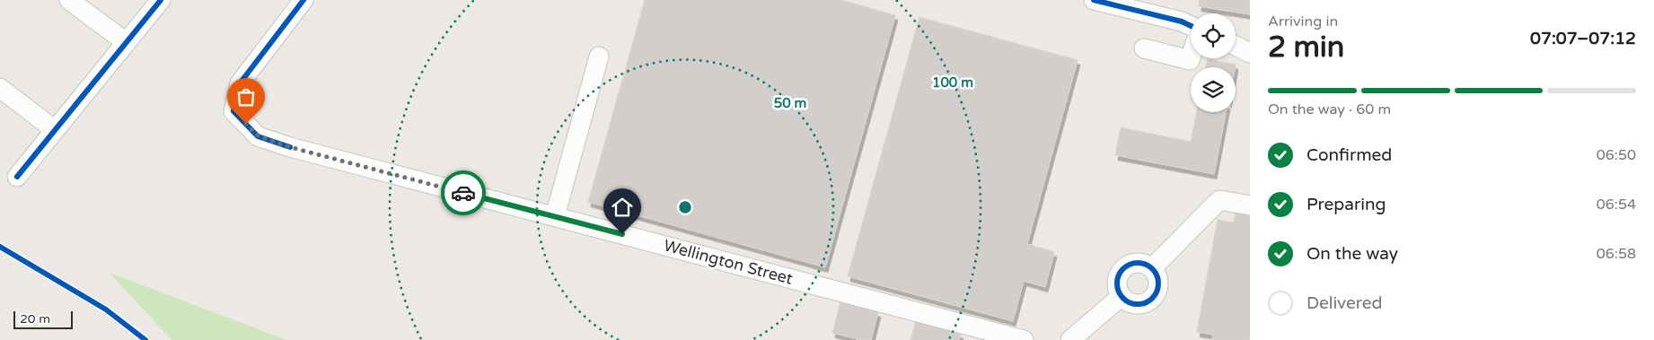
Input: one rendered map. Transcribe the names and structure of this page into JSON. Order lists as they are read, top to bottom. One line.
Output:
{"streets":{"street":["Wellington Street"]},"scale_bar":"20 m","page":{"heading":["2 min","Arriving in","07:07–07:12"],"bar":"On the way · 60 m","list":[["Confirmed","06:50"],["Preparing","06:54"],["On the way","06:58"],"Delivered"],"scale":"20 m"},"rings":["100 m","50 m"]}
